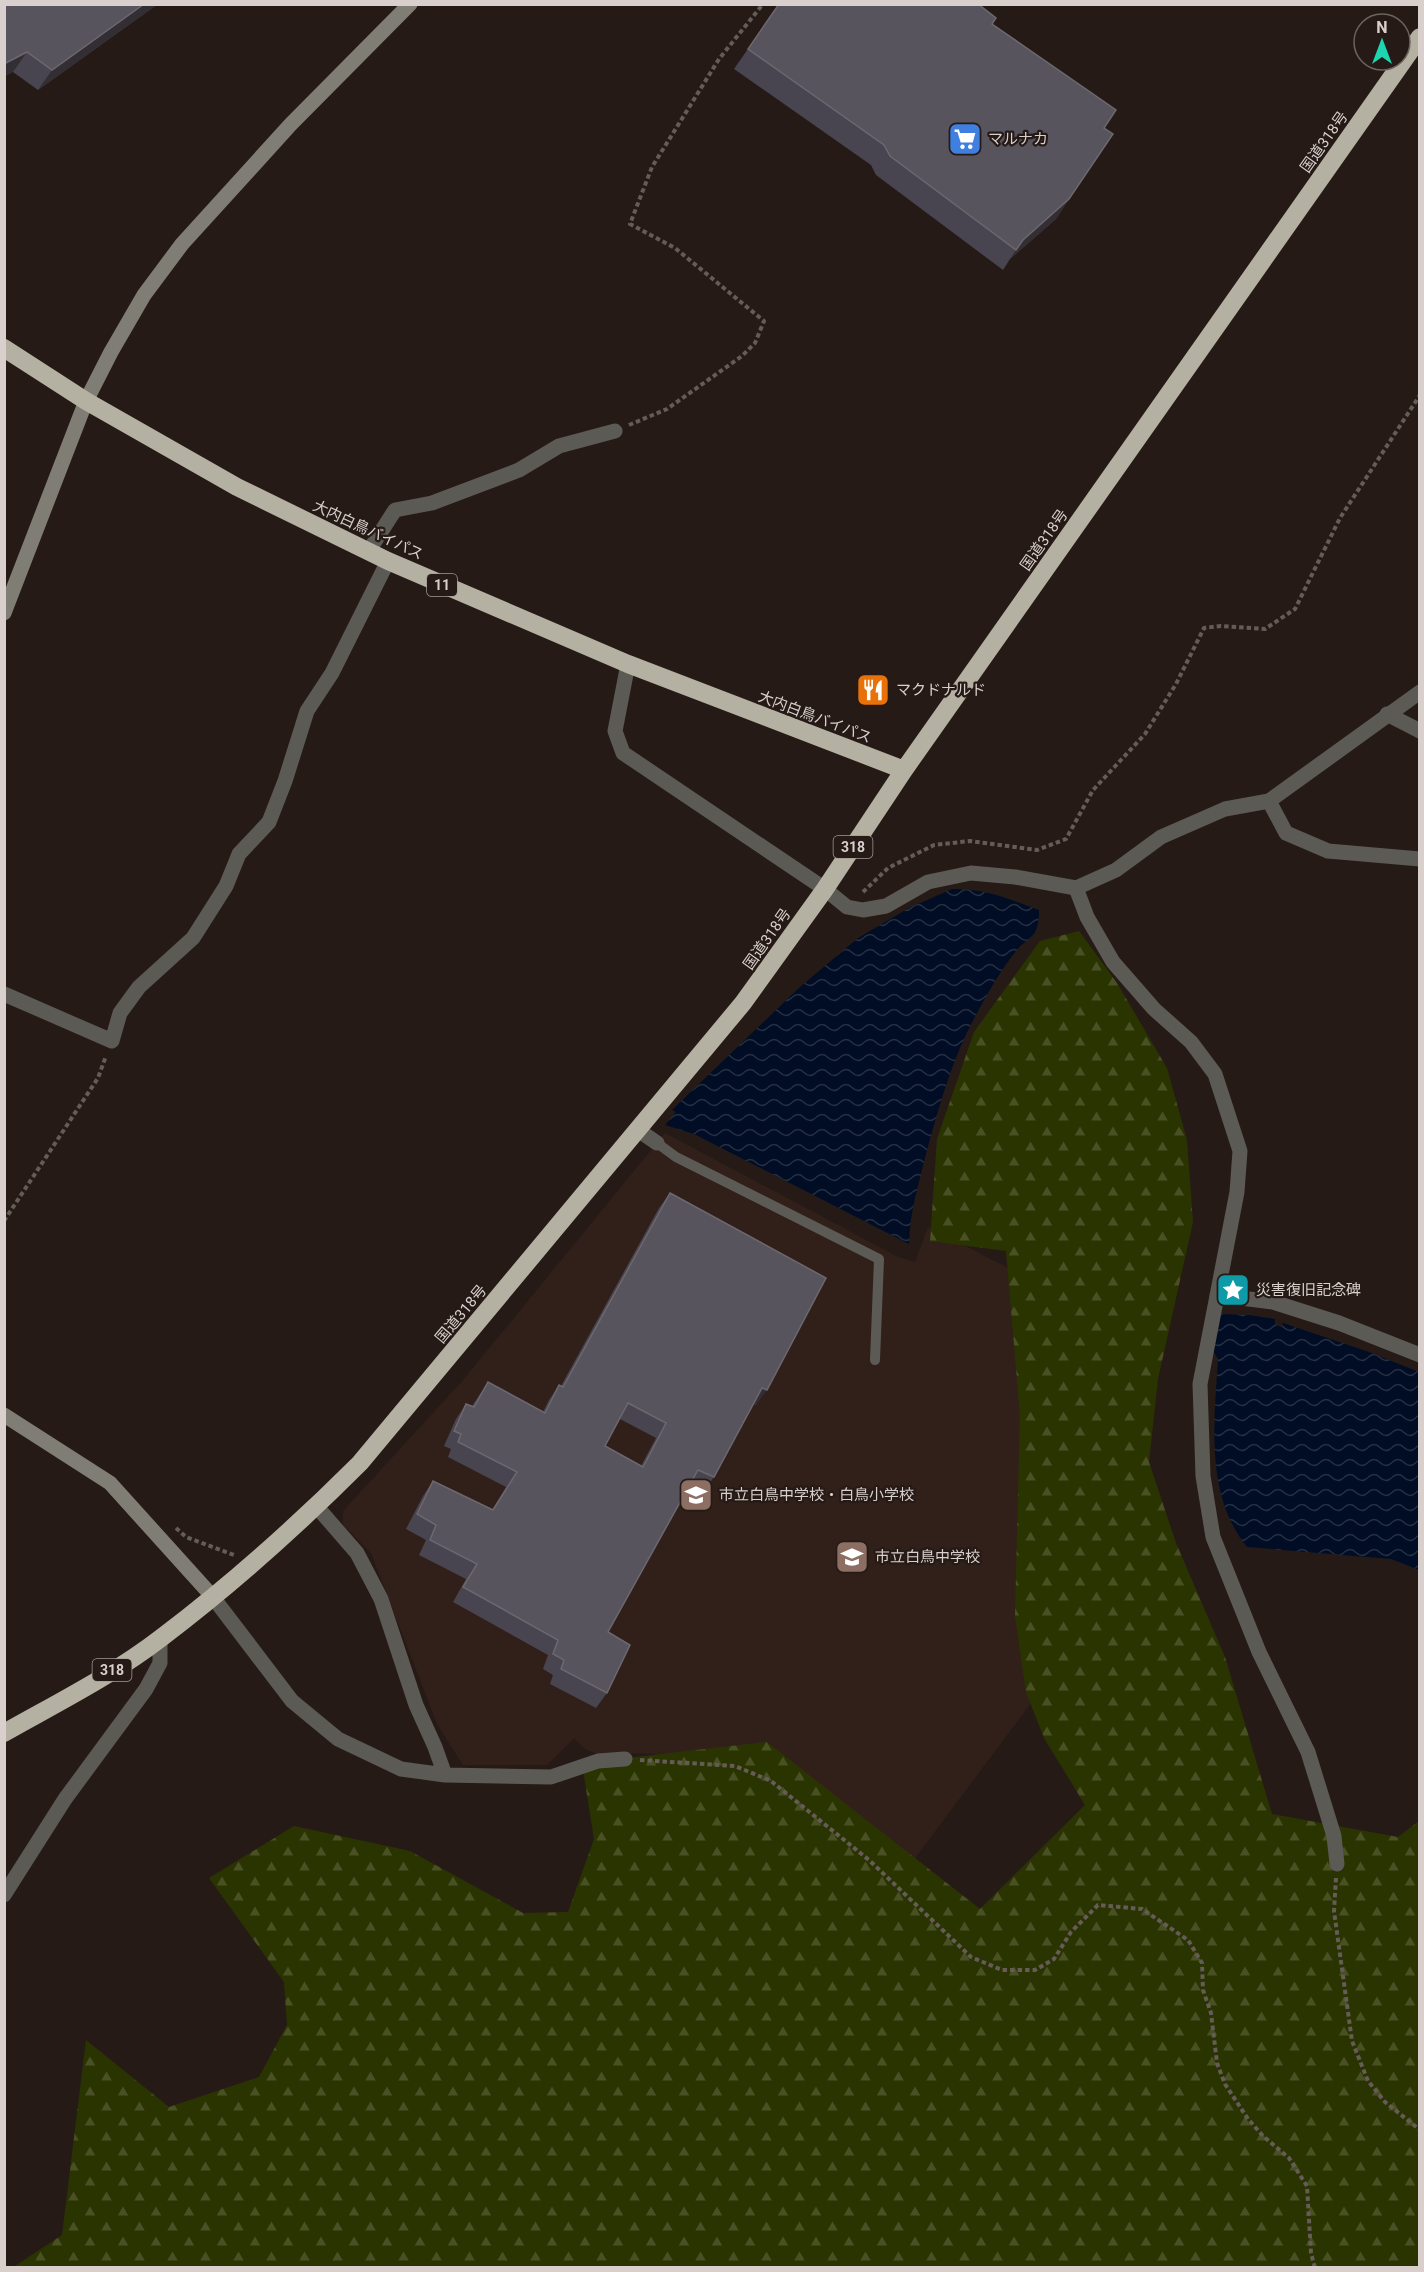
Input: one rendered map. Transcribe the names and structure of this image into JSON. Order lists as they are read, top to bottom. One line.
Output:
{"streets":{"highway":["国道318号","大内白鳥バイパス","11","318"]},"crossings":[["国道318号","大内白鳥バイパス"]],"places":{"supermarket":["マルナカ"],"restaurant":["マクドナルド"],"place":["災害復旧記念碑"],"school or university":["市立白鳥中学校・白鳥小学校","市立白鳥中学校"]},"north":"top"}
